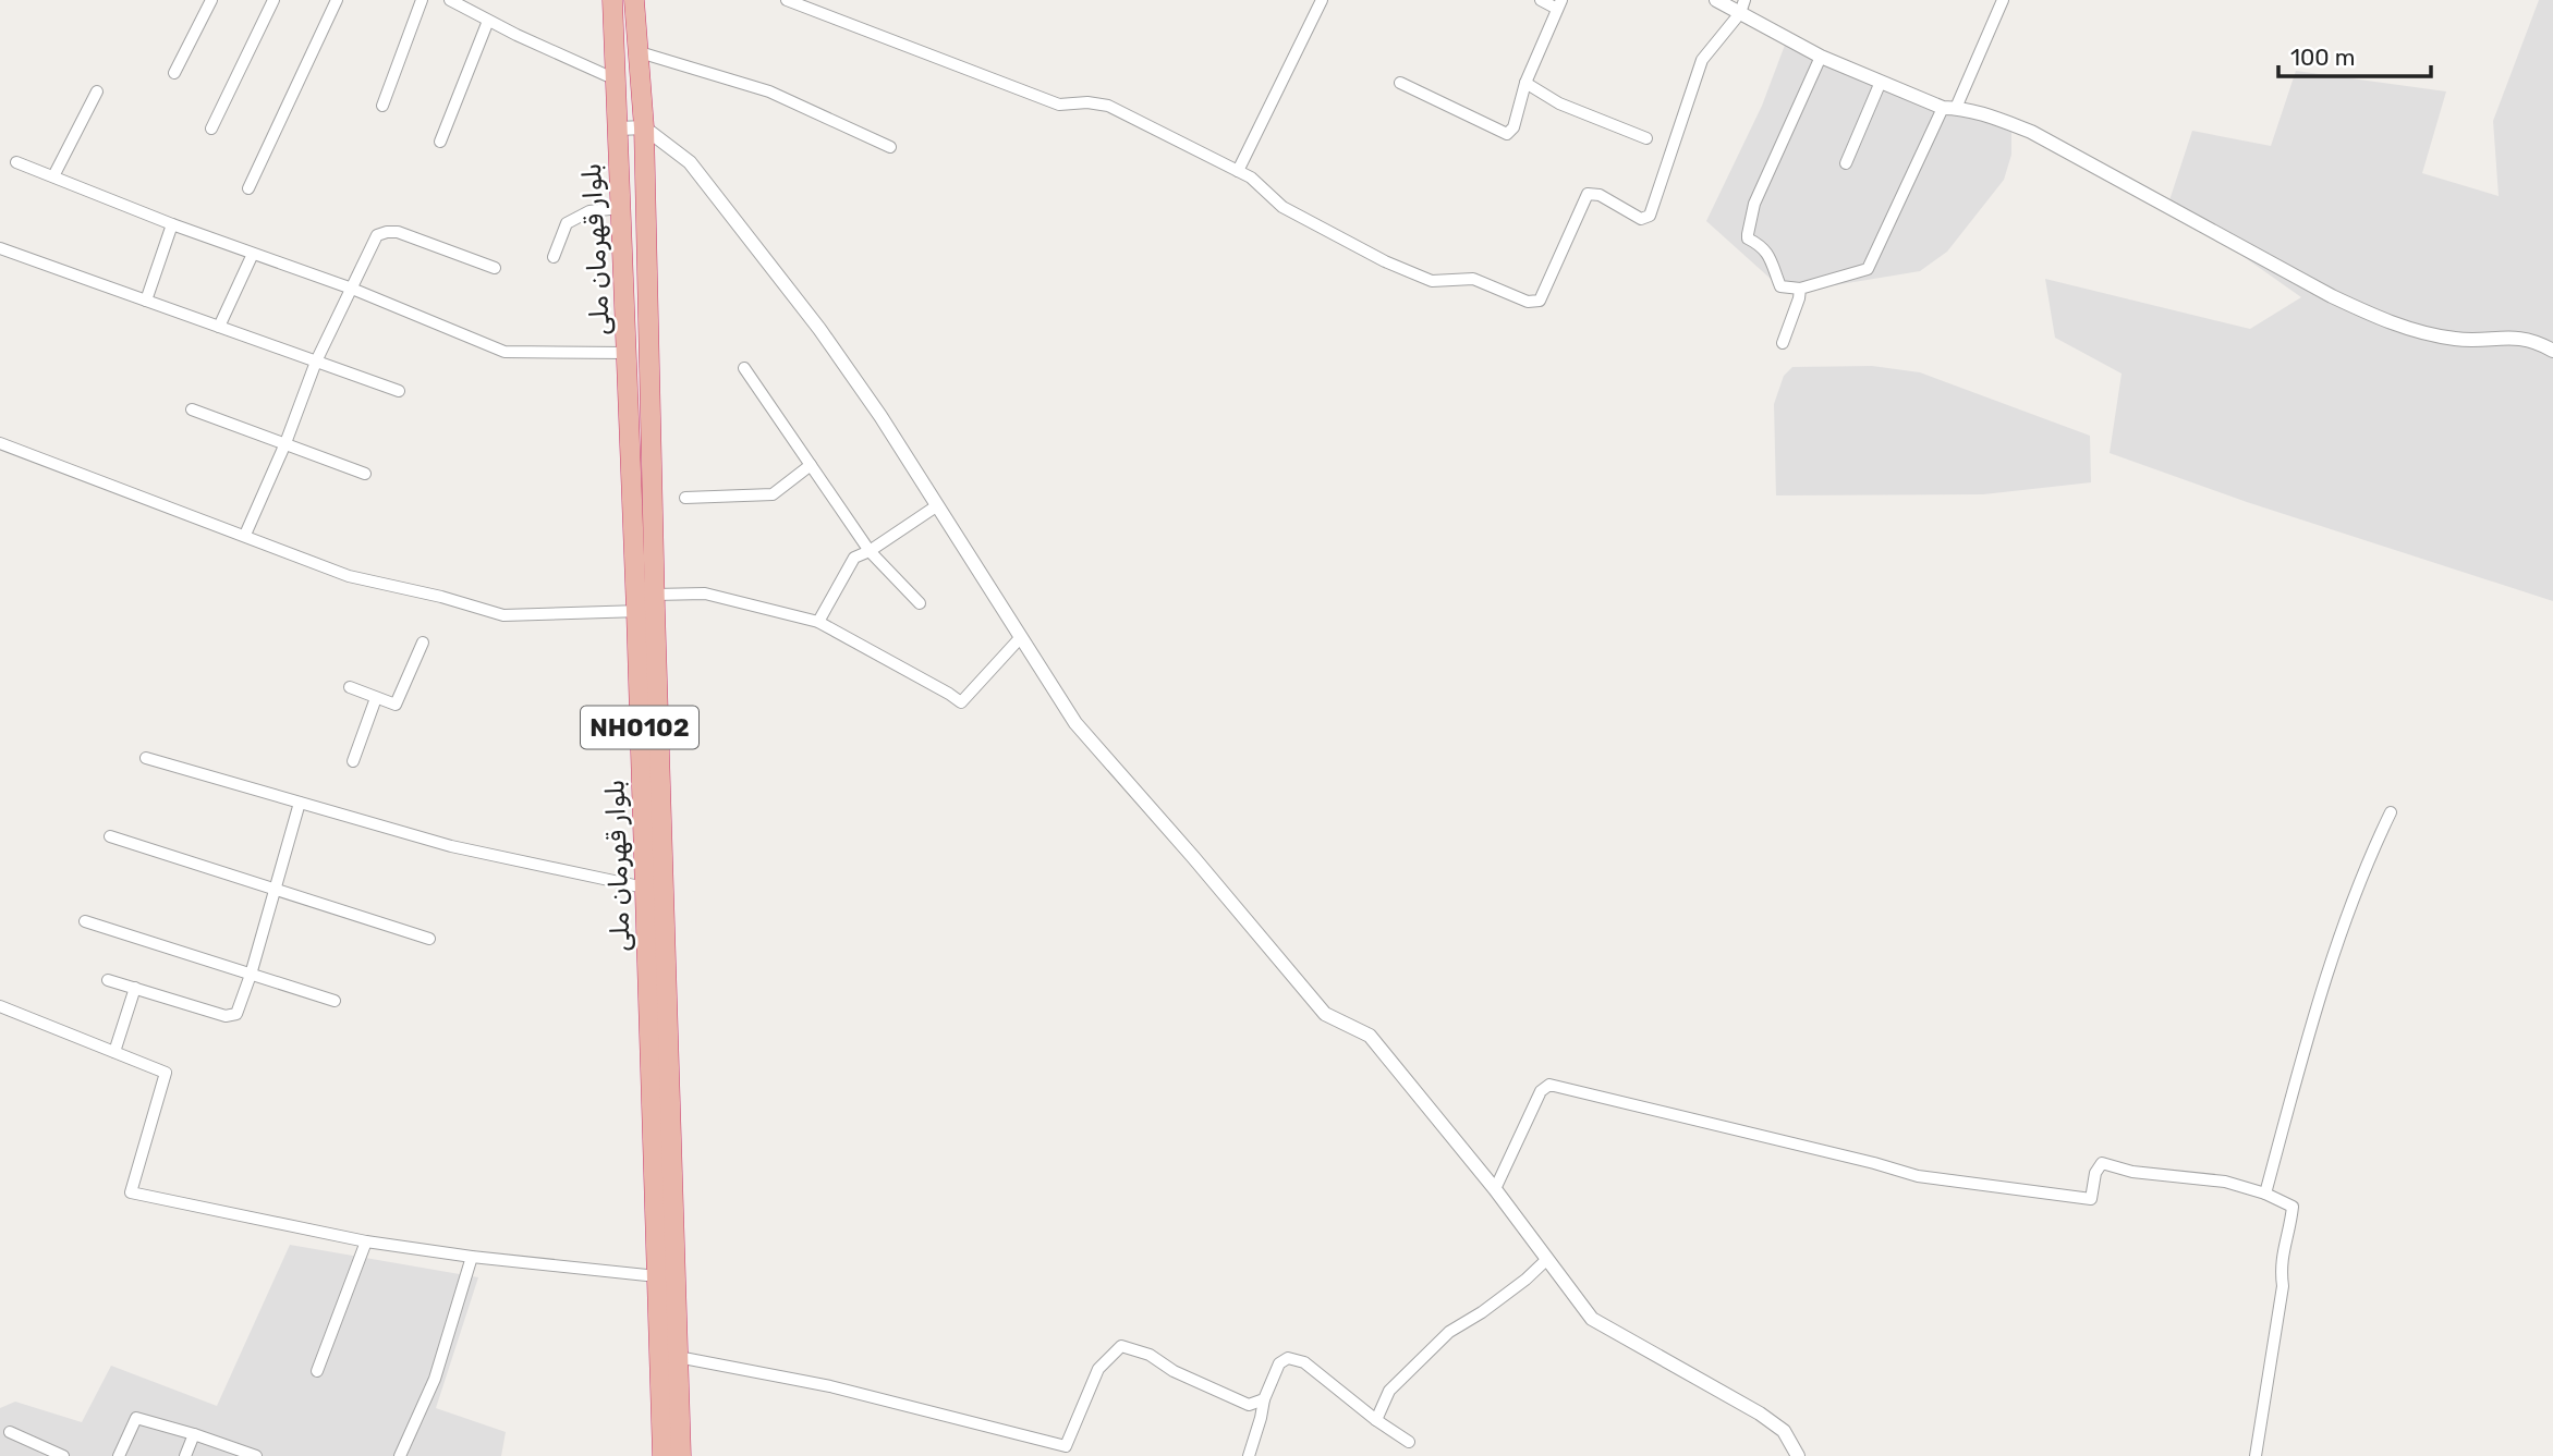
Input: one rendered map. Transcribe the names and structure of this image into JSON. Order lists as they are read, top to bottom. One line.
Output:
{"streets":{"highway":["بلوار قهرمان ملی","NH0102"]},"scale_bar":"100 m"}
